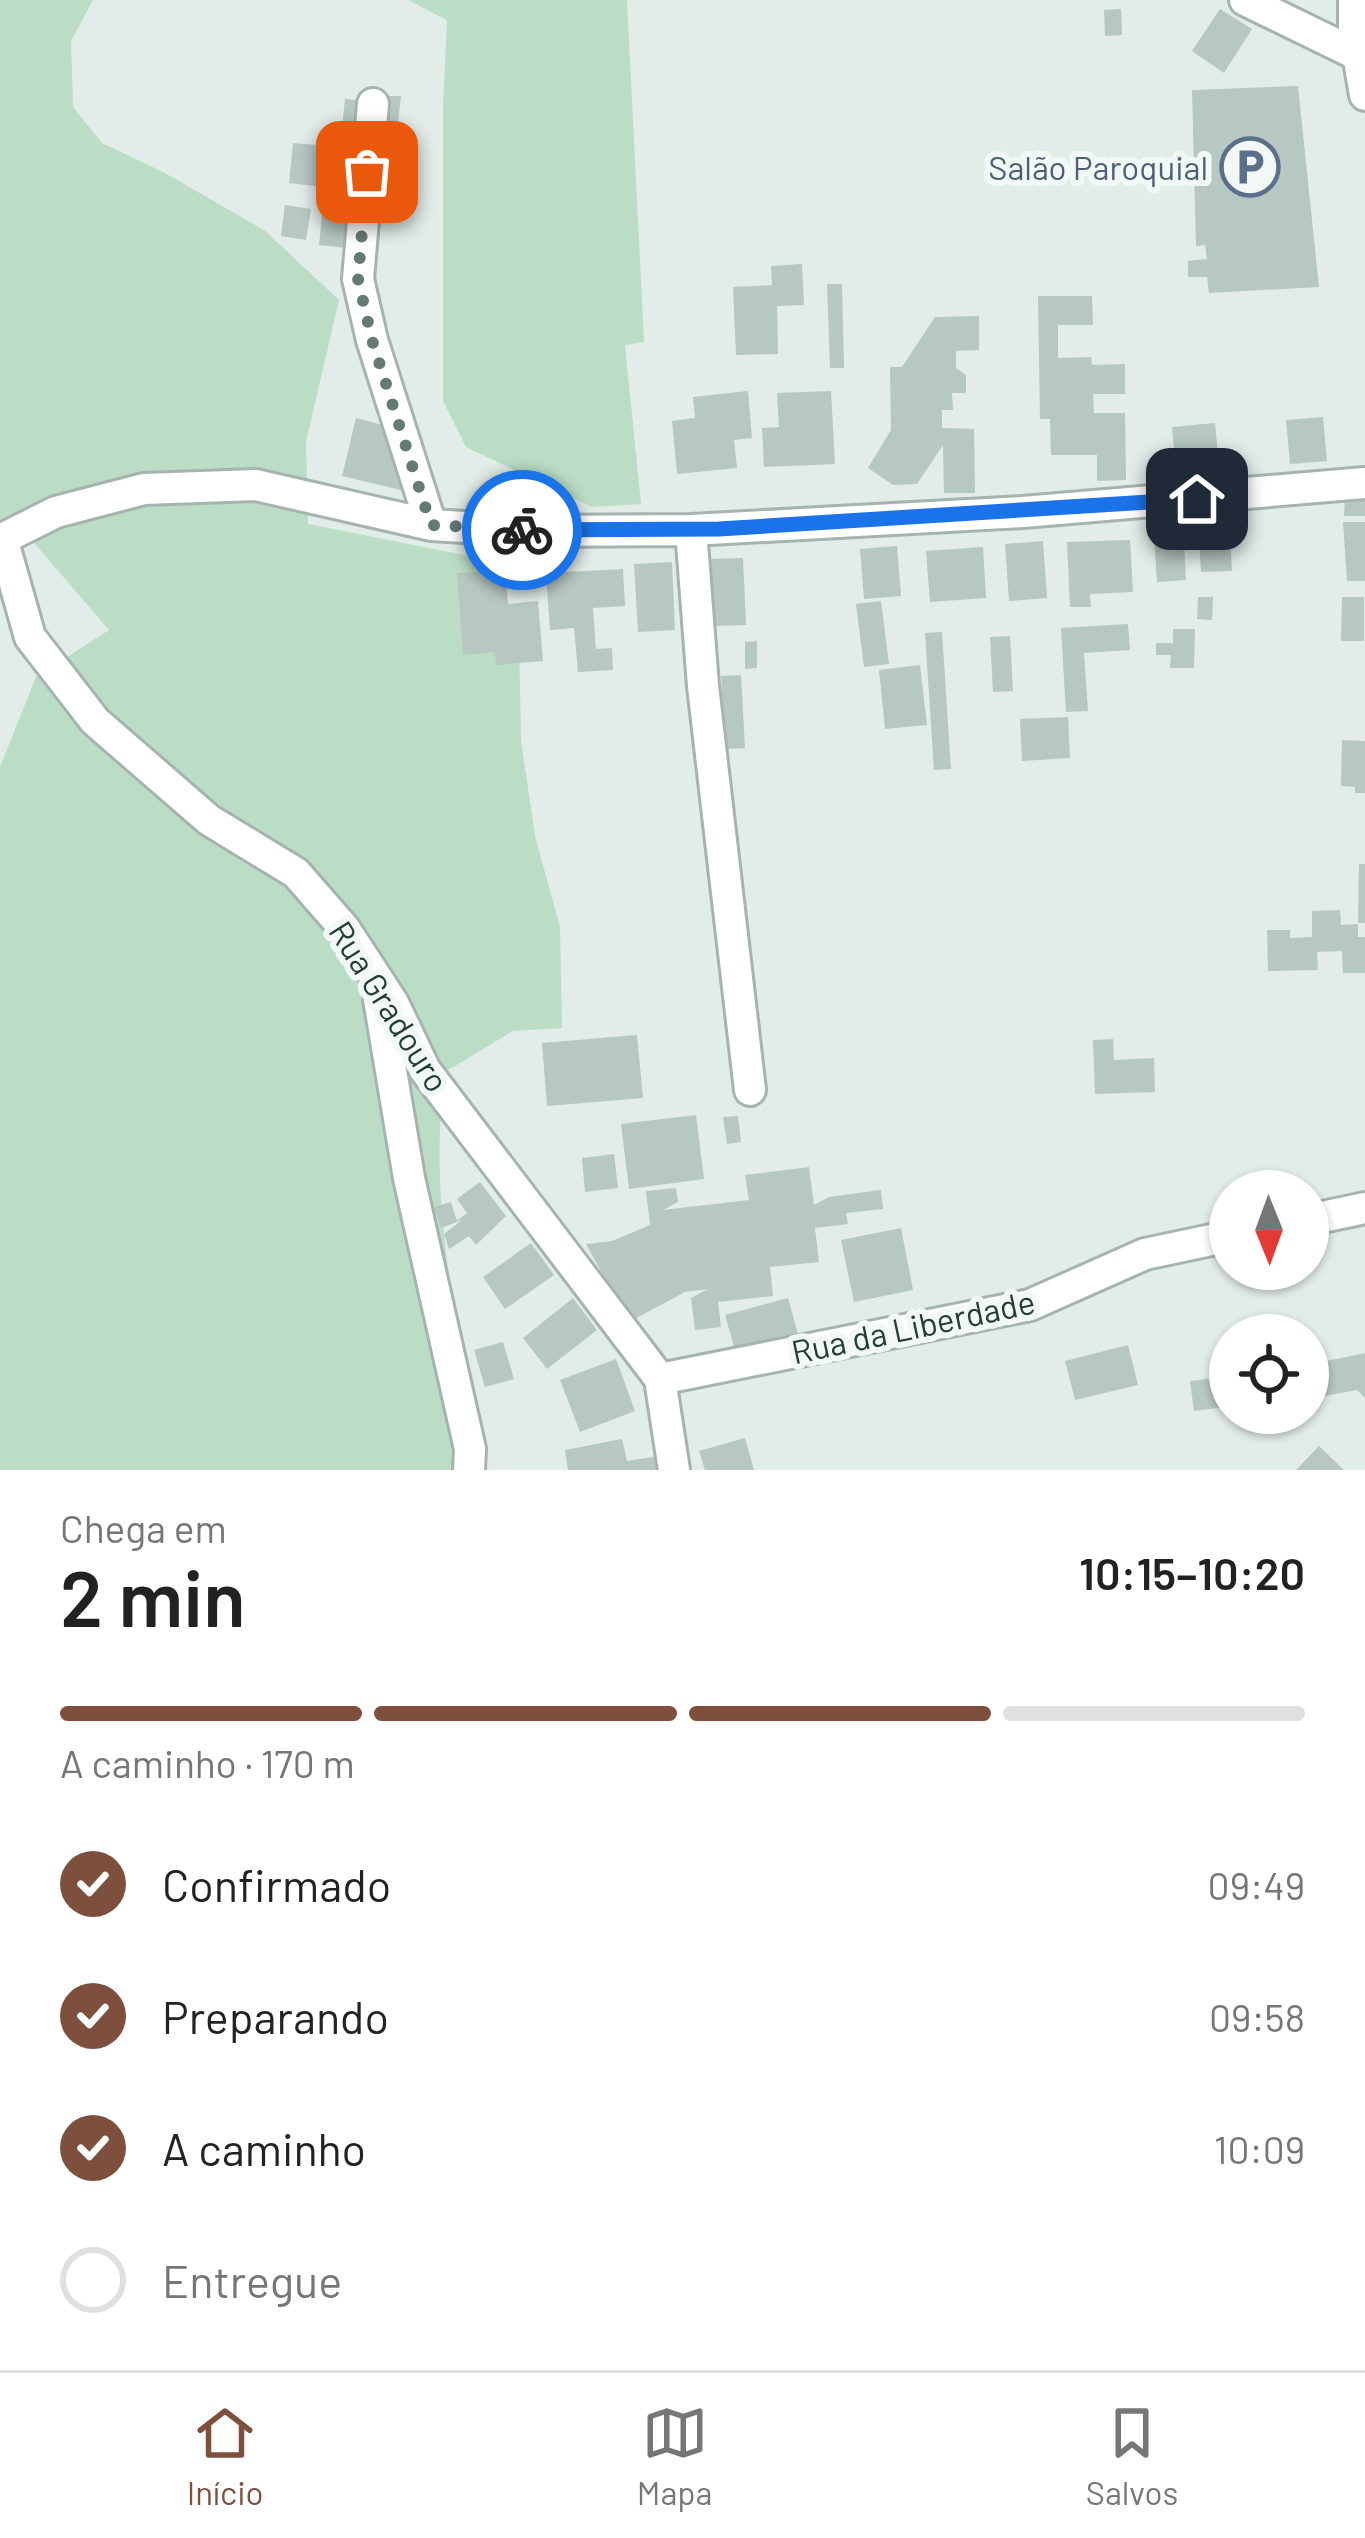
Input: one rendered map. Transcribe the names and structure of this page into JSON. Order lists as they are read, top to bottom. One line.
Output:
{"streets":{"street":["Rua Gradouro","Rua da Liberdade"]},"crossings":[["Rua Gradouro","Rua da Liberdade"]],"places":{"parking":["Salão Paroquial"]},"north":"bottom","page":{"heading":["2 min","Chega em","10:15–10:20"],"bar":"A caminho · 170 m","list":[["Confirmado","09:49"],["Preparando","09:58"],["A caminho","10:09"],"Entregue"],"tabs":["Início","Mapa","Salvos"]}}
